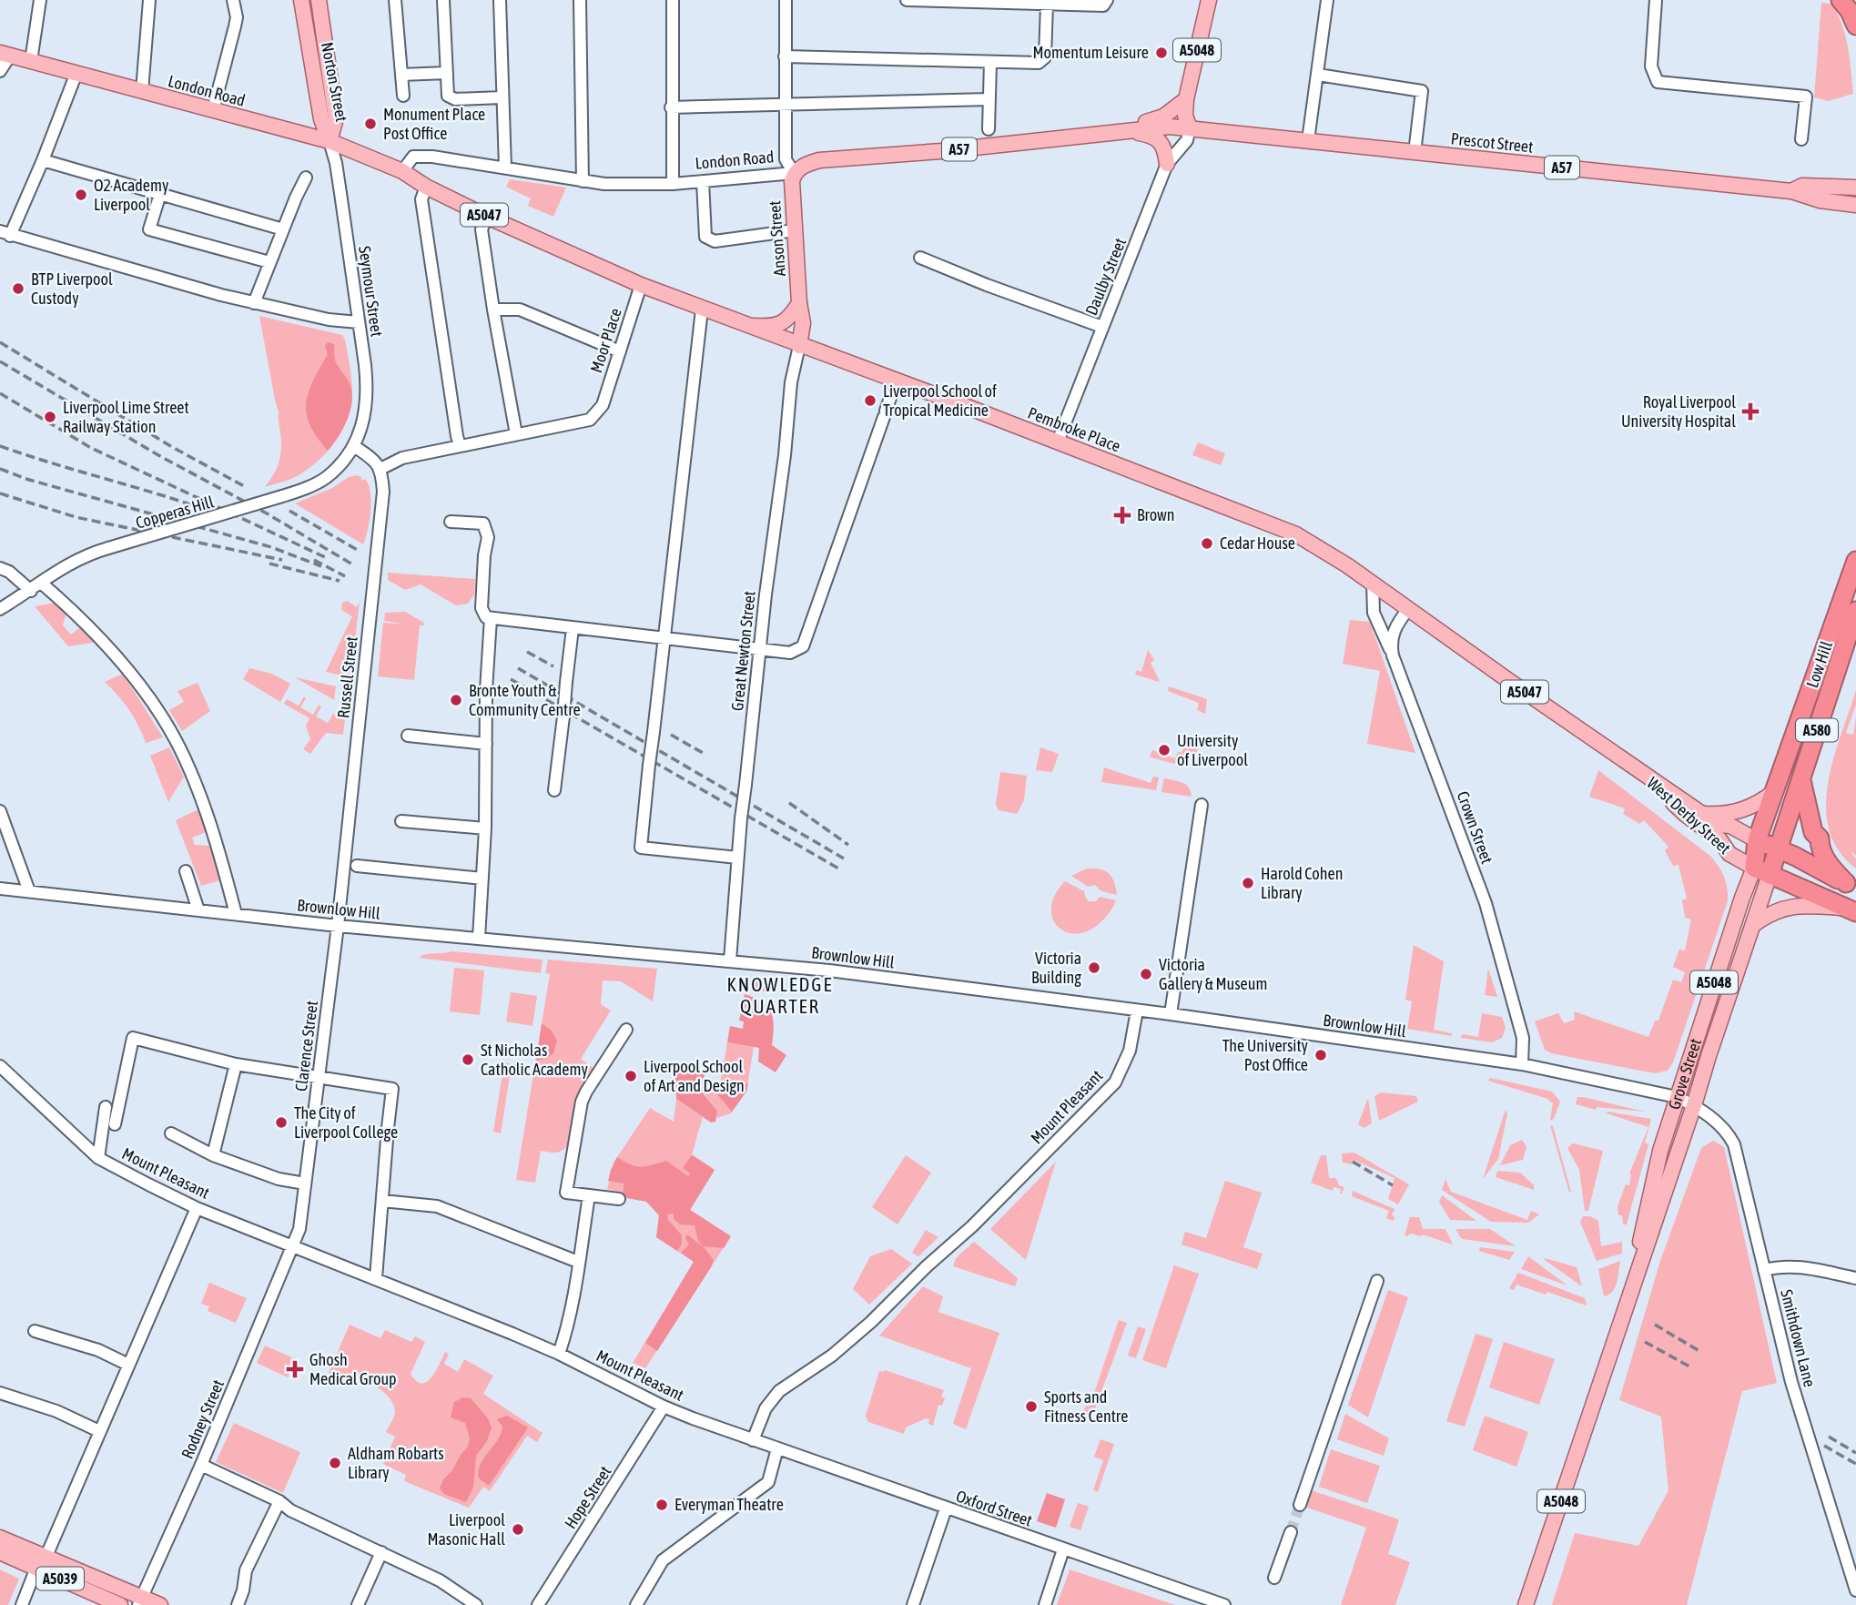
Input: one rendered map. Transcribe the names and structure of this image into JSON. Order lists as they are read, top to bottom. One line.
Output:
{"streets":{"highway":["A5048","A5047","Low Hill","A580","Grove Street"],"main road":["Norton Street","London Road","Prescot Street","A57","Anson Street","Pembroke Place","West Derby Street","A5039"],"street":["Daulby Street","Seymour Street","Moor Place","Copperas Hill","Great Newton Street","Russell Street","Crown Street","Brownlow Hill","Clarence Street","Mount Pleasant","Smithdown Lane","Rodney Street","Hope Street","Oxford Street"]},"crossings":[["A5048","London Road"],["A5048","Prescot Street"],["A5048","Daulby Street"],["Norton Street","London Road"],["Norton Street","Seymour Street"],["London Road","Prescot Street"],["London Road","Anson Street"],["London Road","Daulby Street"],["London Road","Seymour Street"],["London Road","Moor Place"],["London Road","Pembroke Place"],["Prescot Street","Daulby Street"],["A5047","Low Hill"],["A5047","West Derby Street"],["A5047","Grove Street"],["Anson Street","Pembroke Place"],["Anson Street","Great Newton Street"],["Daulby Street","Pembroke Place"],["Seymour Street","Copperas Hill"],["Moor Place","Pembroke Place"],["Pembroke Place","Great Newton Street"],["Pembroke Place","West Derby Street"],["Pembroke Place","Crown Street"],["Great Newton Street","Brownlow Hill"],["Low Hill","West Derby Street"],["Low Hill","Grove Street"],["Russell Street","Brownlow Hill"],["Russell Street","Clarence Street"],["West Derby Street","Crown Street"],["West Derby Street","Grove Street"],["Crown Street","Brownlow Hill"],["Brownlow Hill","Clarence Street"],["Brownlow Hill","Grove Street"],["Brownlow Hill","Mount Pleasant"],["Brownlow Hill","Smithdown Lane"],["Clarence Street","Mount Pleasant"],["Clarence Street","Rodney Street"],["Grove Street","Smithdown Lane"],["Mount Pleasant","Rodney Street"],["Mount Pleasant","Hope Street"],["Mount Pleasant","Oxford Street"],["Rodney Street","A5039"]],"districts":["KNOWLEDGE QUARTER"],"places":{"other":["Momentum Leisure","Monument Place Post Office","O2 Academy Liverpool","BTP Liverpool Custody","Liverpool School of Tropical Medicine","Liverpool Lime Street Railway Station","Cedar House","Bronte Youth & Community Centre","University of Liverpool","Harold Cohen Library","Victoria Building","Victoria Gallery & Museum","The University Post Office","St Nicholas Catholic Academy","Liverpool School of Art and Design","The City of Liverpool College","Sports and Fitness Centre","Aldham Robarts Library","Everyman Theatre","Liverpool Masonic Hall"],"health":["Royal Liverpool University Hospital","Brown","Ghosh Medical Group"]}}
